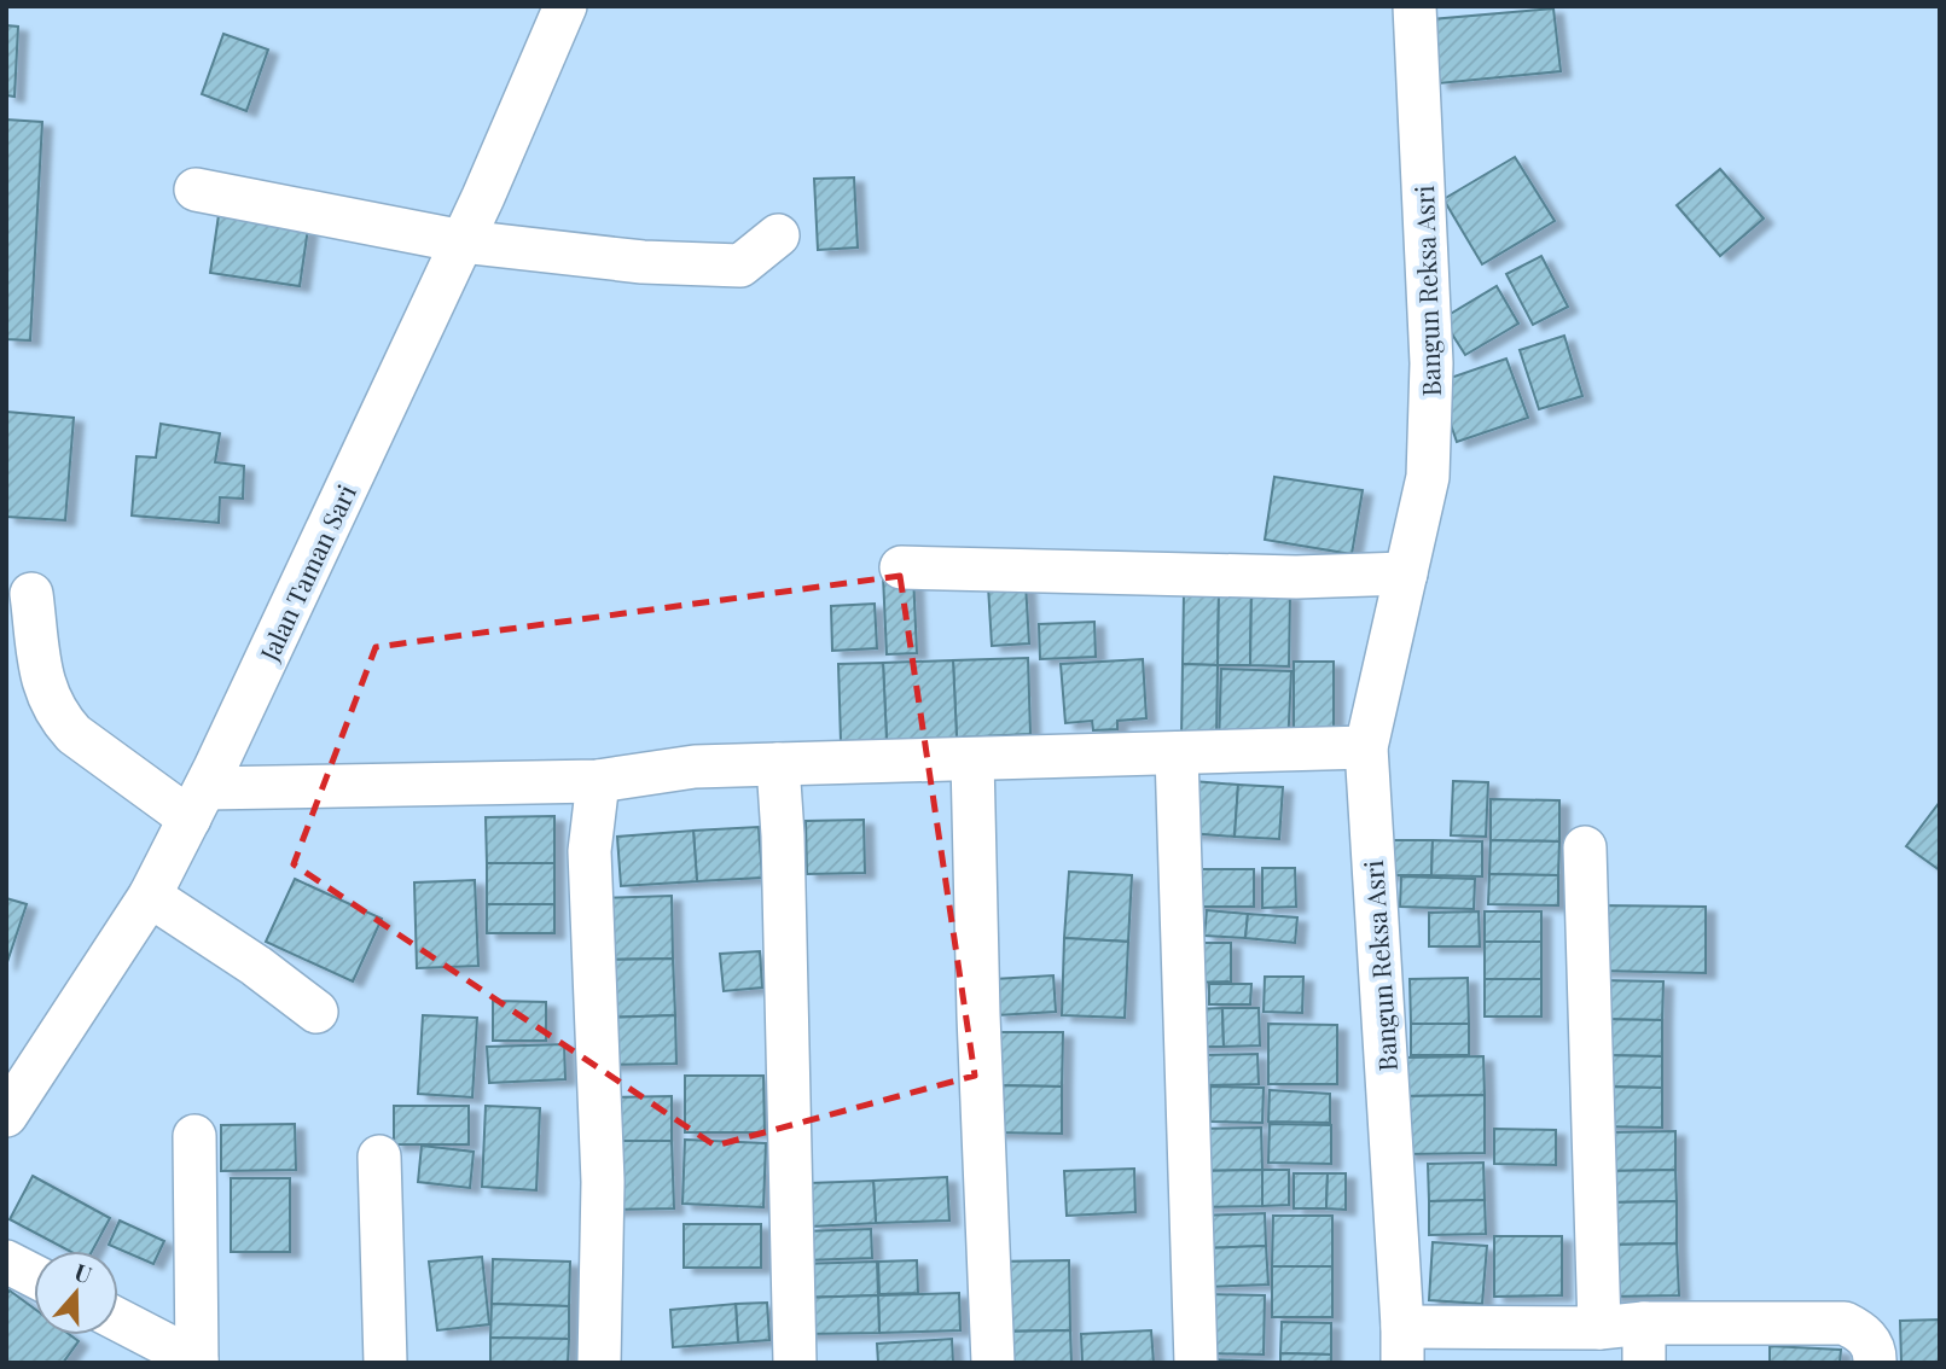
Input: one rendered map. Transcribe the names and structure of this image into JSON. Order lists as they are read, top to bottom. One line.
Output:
{"streets":{"street":["Bangun Reksa Asri","Jalan Taman Sari"]},"north":"top"}
